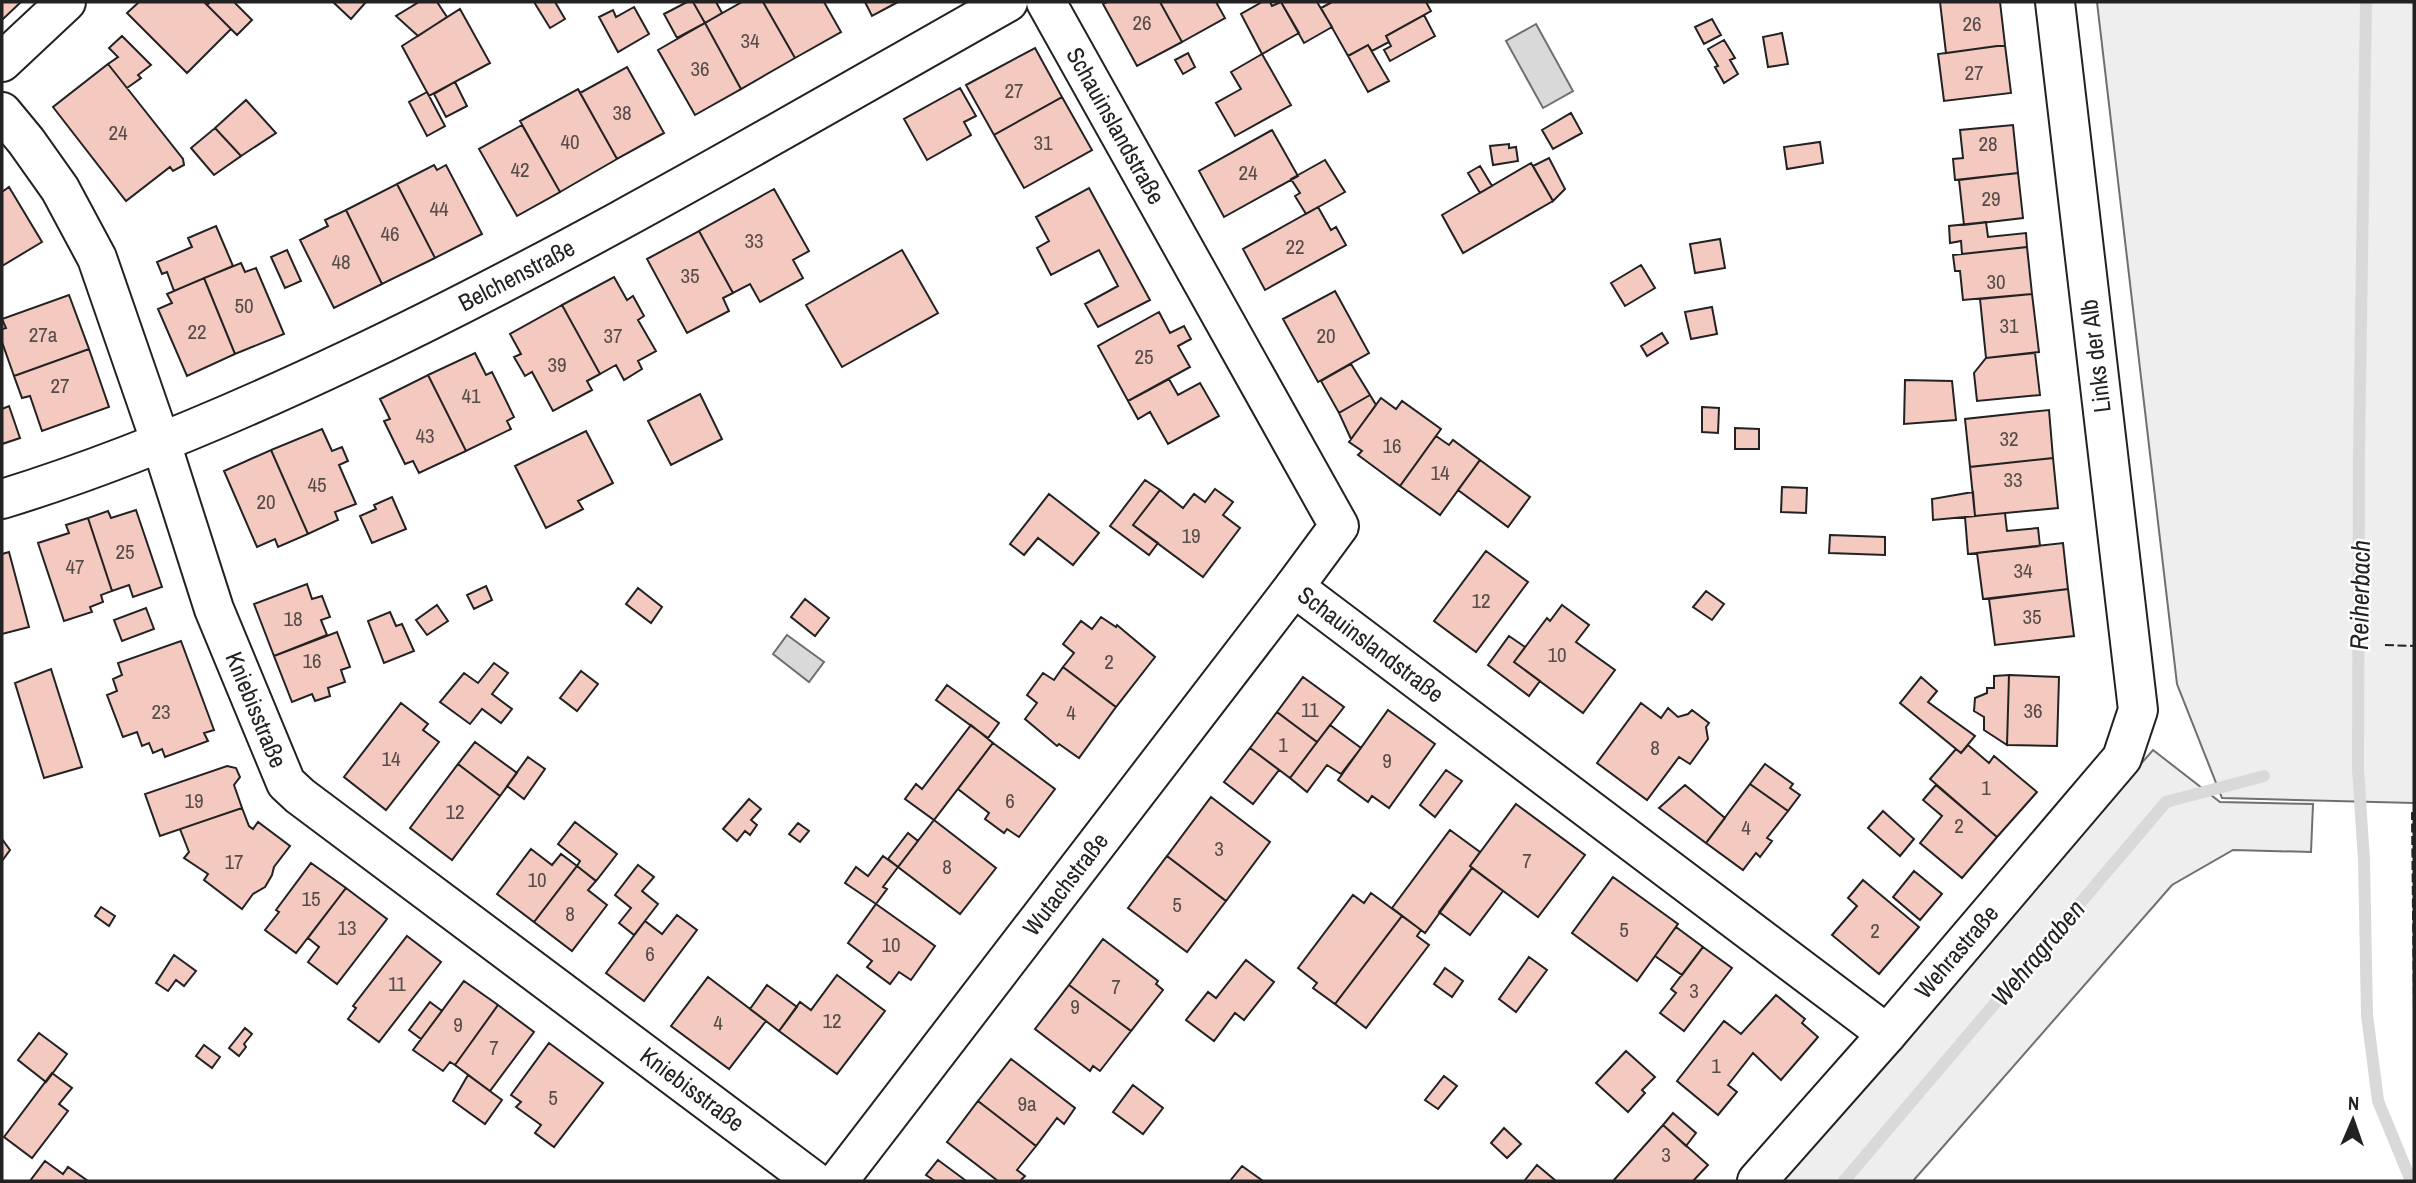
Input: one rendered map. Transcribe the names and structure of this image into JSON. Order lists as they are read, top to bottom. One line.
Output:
{"streets":{"street":["Schauinslandstraße","Belchenstraße","Links der Alb","Kniebisstraße","Wutachstraße","Wehrastraße"]},"crossings":[["Schauinslandstraße","Wutachstraße"],["Schauinslandstraße","Wehrastraße"],["Belchenstraße","Kniebisstraße"],["Links der Alb","Wehrastraße"]],"water":["Reiherbach","Wehragraben"],"house_numbers":["26","26","34","36","27","27","38","24","40","31","28","42","24","29","44","46","33","22","48","35","30","50","31","22","27a","37","20","25","39","27","41","43","32","16","14","33","45","20","19","25","47","34","12","35","18","10","16","2","11","36","23","4","1","8","14","9","1","19","6","12","2","4","3","7","17","8","10","15","5","8","13","5","2","10","6","11","7","3","9","12","4","9","7","1","5","9a","3"],"north":"top"}
